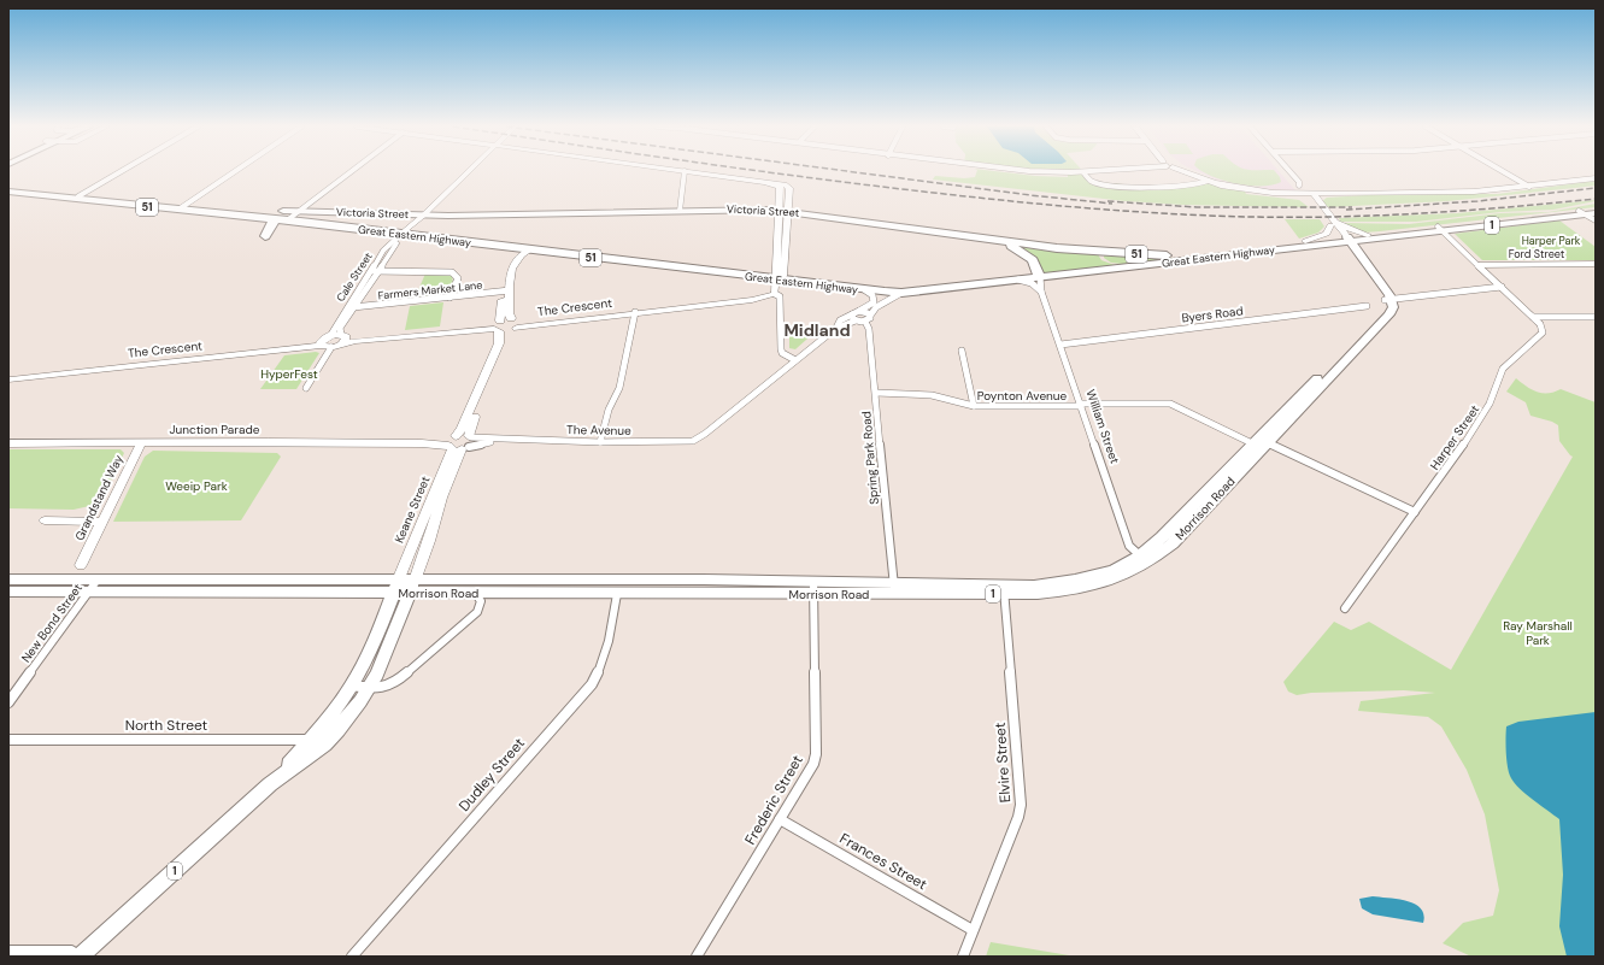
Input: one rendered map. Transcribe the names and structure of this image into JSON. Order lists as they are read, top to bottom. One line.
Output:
{"streets":{"highway":["51","Victoria Street","1","Great Eastern Highway","William Street"],"main road":["Morrison Road"],"street":["Ford Street","Cale Street","Farmers Market Lane","The Crescent","Byers Road","Poynton Avenue","Junction Parade","The Avenue","Harper Street","Spring Park Road","Grandstand Way","Keane Street","New Bond Street","North Street","Elvire Street","Dudley Street","Frederic Street","Frances Street"]},"crossings":[["51","Victoria Street"],["51","Great Eastern Highway"],["Victoria Street","Great Eastern Highway"],["Victoria Street","Cale Street"],["1","Morrison Road"],["1","Keane Street"],["1","North Street"],["Great Eastern Highway","Cale Street"],["Great Eastern Highway","William Street"],["Great Eastern Highway","Harper Street"],["Great Eastern Highway","Keane Street"],["Ford Street","Harper Street"],["Cale Street","Farmers Market Lane"],["Cale Street","The Crescent"],["Farmers Market Lane","Keane Street"],["The Crescent","Keane Street"],["Byers Road","William Street"],["Poynton Avenue","William Street"],["Poynton Avenue","Harper Street"],["Poynton Avenue","Spring Park Road"],["Poynton Avenue","Morrison Road"],["William Street","Morrison Road"],["Junction Parade","The Avenue"],["Junction Parade","Grandstand Way"],["Junction Parade","Keane Street"],["The Avenue","Keane Street"],["Spring Park Road","Morrison Road"],["Morrison Road","Keane Street"],["Morrison Road","New Bond Street"],["Morrison Road","Elvire Street"],["Morrison Road","Dudley Street"],["Morrison Road","Frederic Street"],["Elvire Street","Frances Street"],["Frederic Street","Frances Street"]],"districts":["Midland"],"parks":["Harper Park","HyperFest","Weeip Park","Ray Marshall Park"]}
